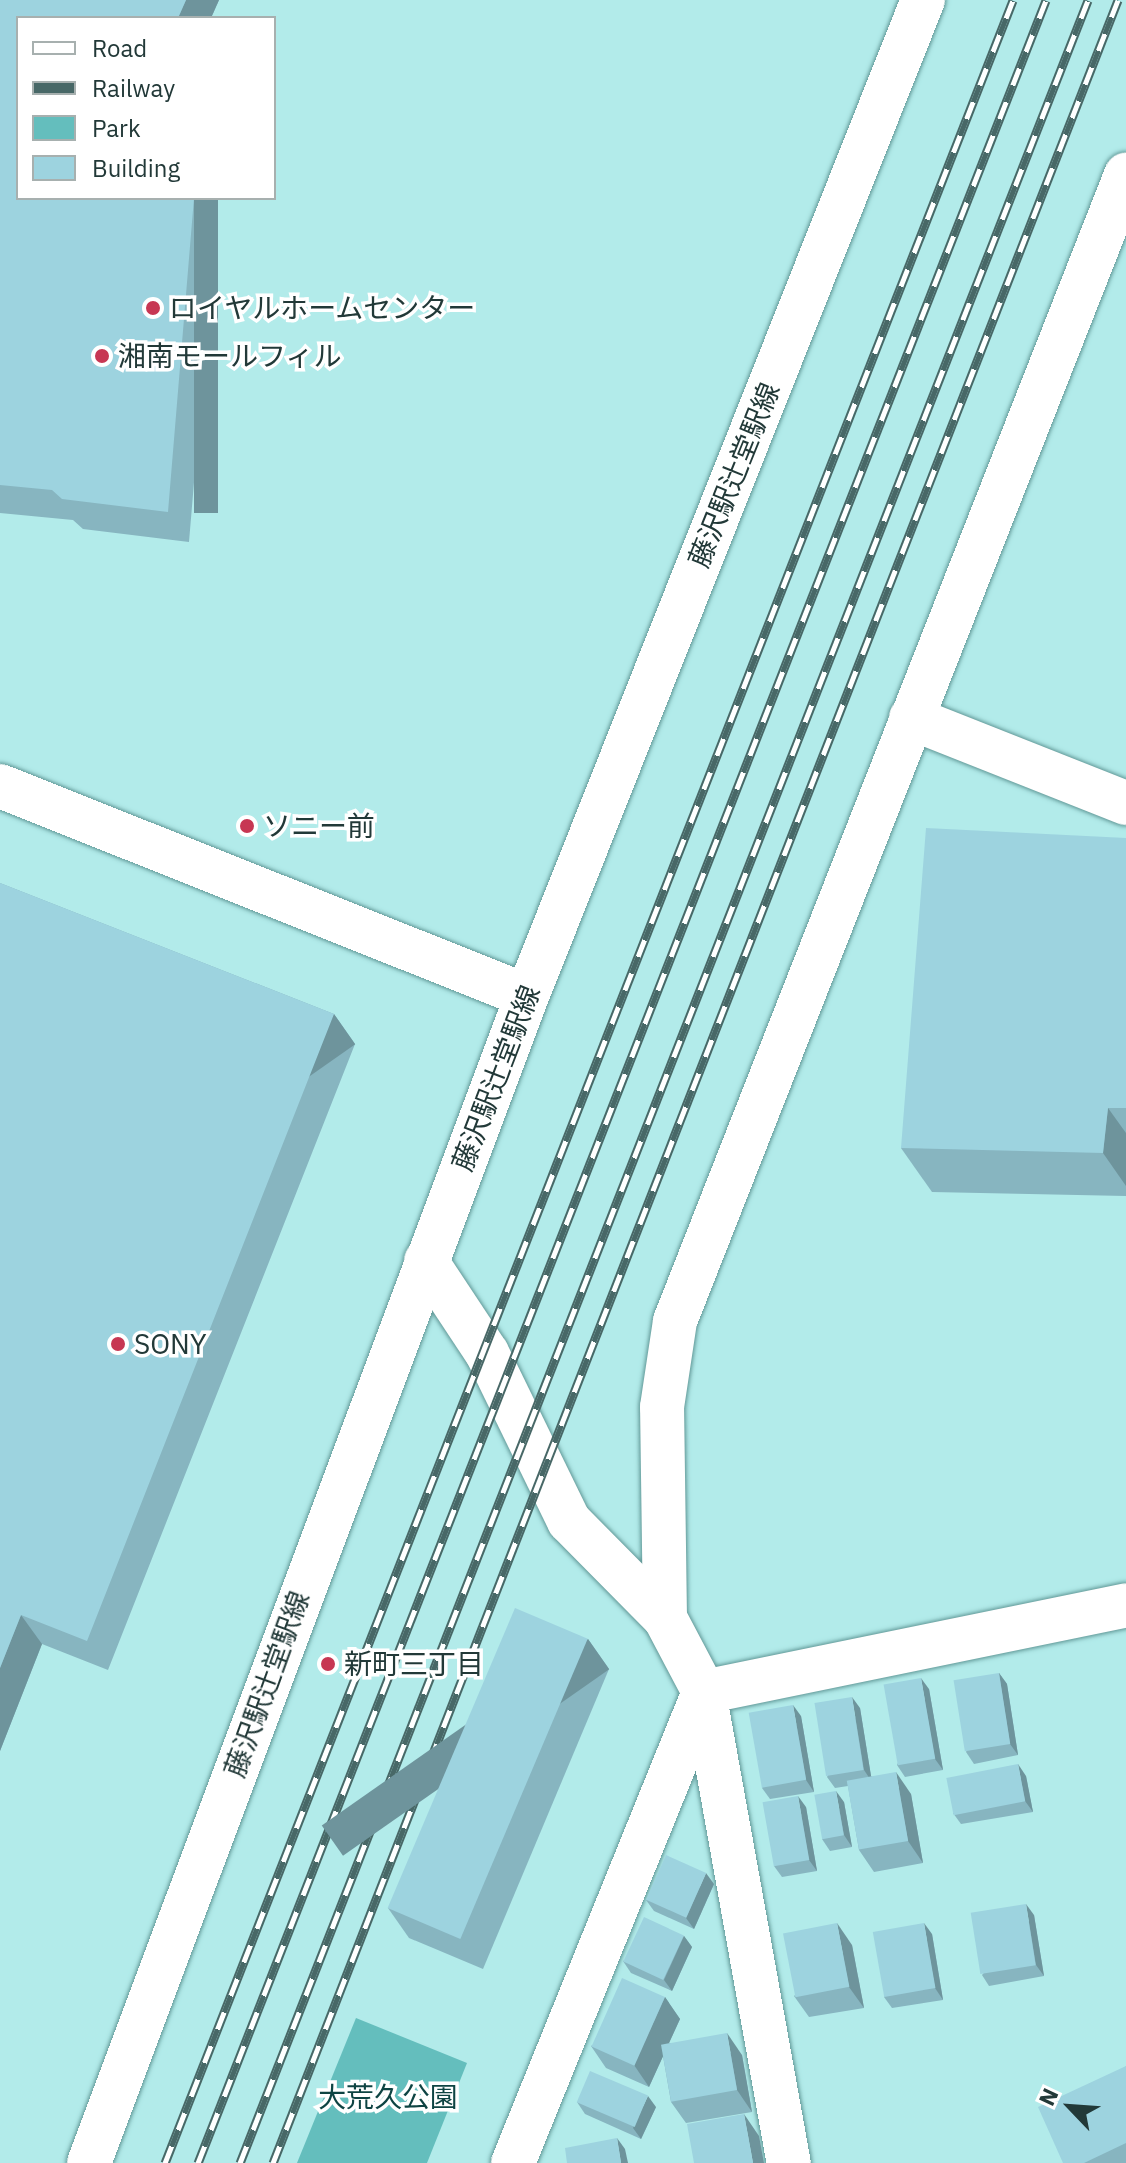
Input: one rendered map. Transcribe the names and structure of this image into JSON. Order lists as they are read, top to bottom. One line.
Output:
{"streets":{"street":["藤沢駅辻堂駅線"]},"parks":["大荒久公園"],"places":["ロイヤルホームセンター","湘南モールフィル","ソニー前","SONY","新町三丁目"],"legend":["Road","Railway","Park","Building"],"north":"top left"}
